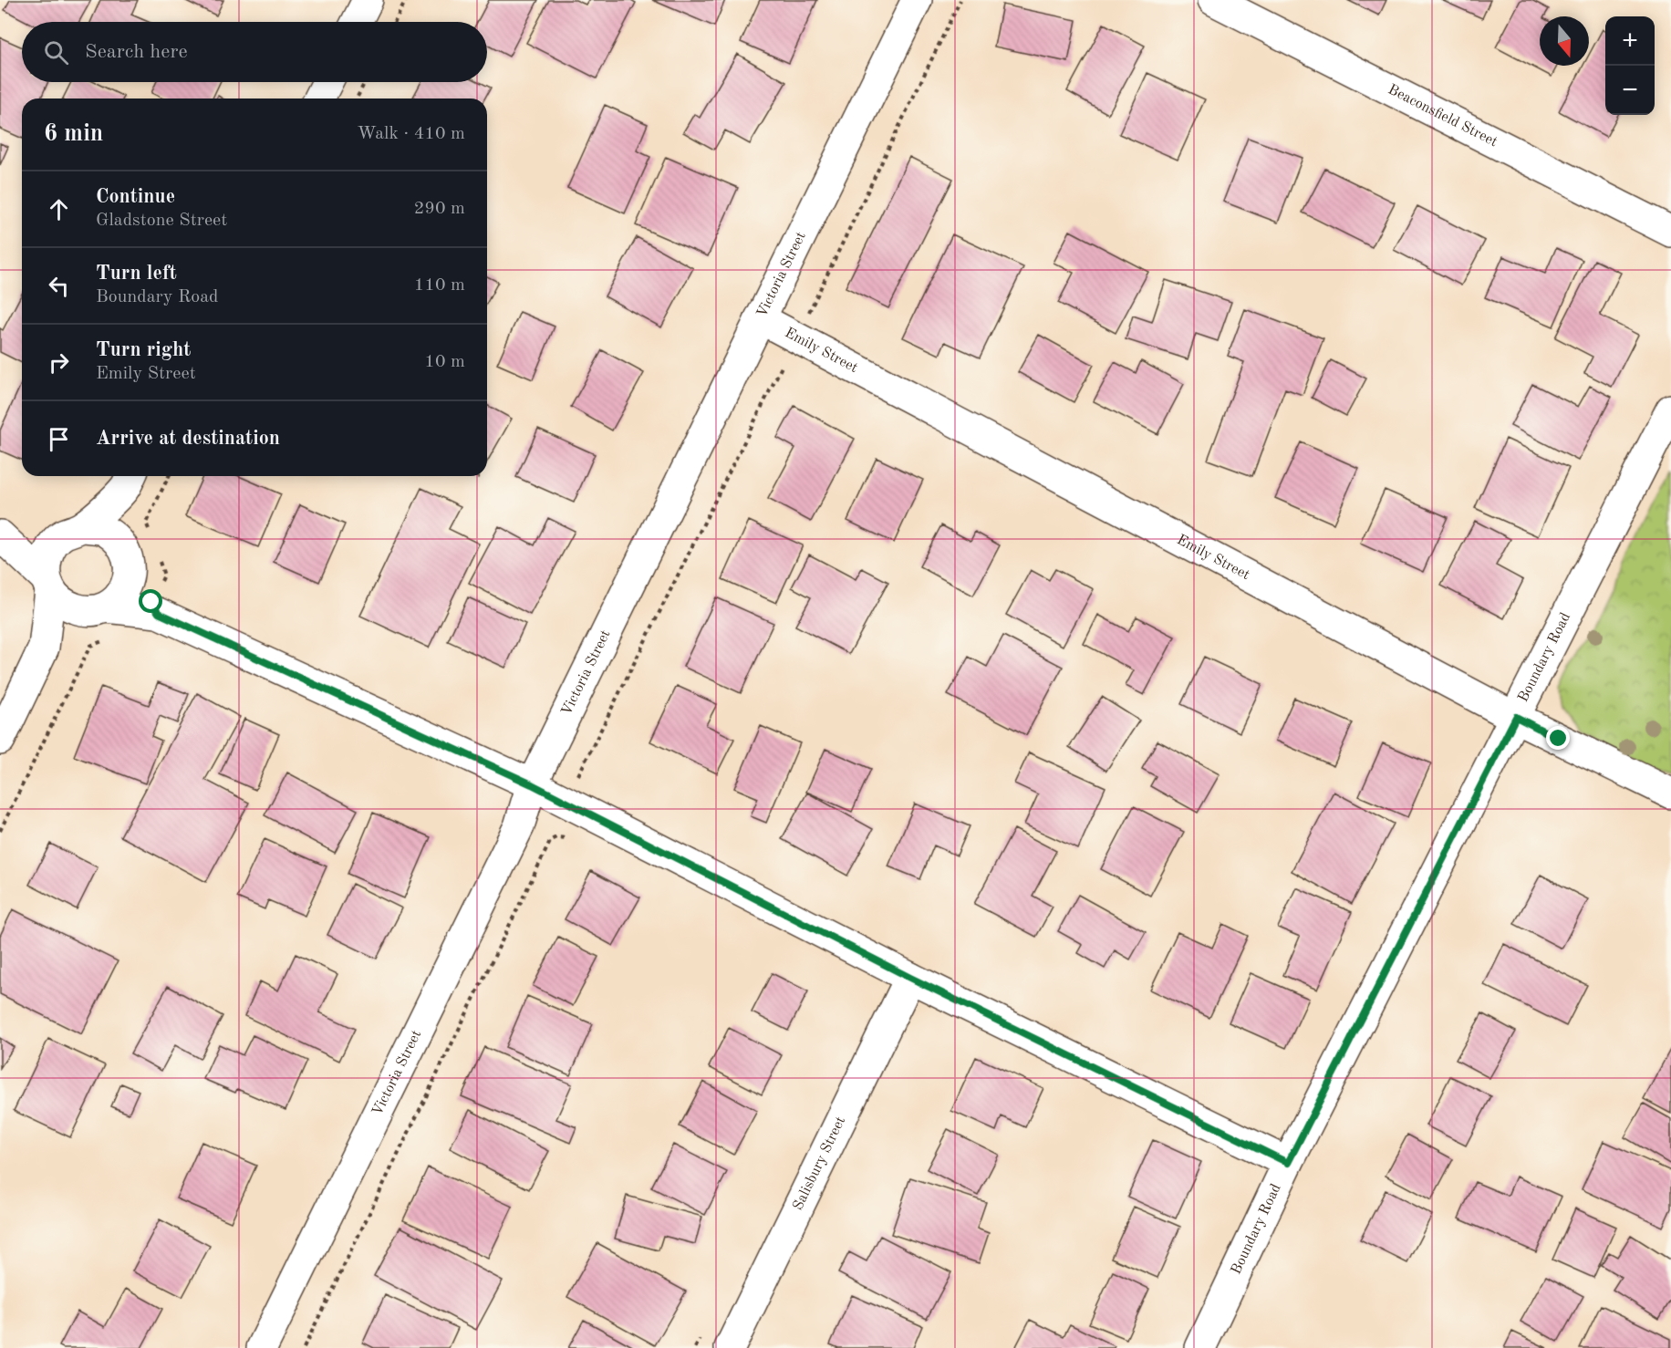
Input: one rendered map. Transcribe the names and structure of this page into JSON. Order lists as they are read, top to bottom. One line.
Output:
{"streets":{"street":["Beaconsfield Street","Victoria Street","Emily Street","Boundary Road","Salisbury Street"]},"crossings":[["Victoria Street","Emily Street"],["Emily Street","Boundary Road"]],"north":"bottom","page":{"map_buttons":["+","−"],"search":"Search here","heading":["6 min","Walk · 410 m"],"list":[["Continue","Gladstone Street","290 m"],["Turn left","Boundary Road","110 m"],["Turn right","Emily Street","10 m"],"Arrive at destination"]}}
